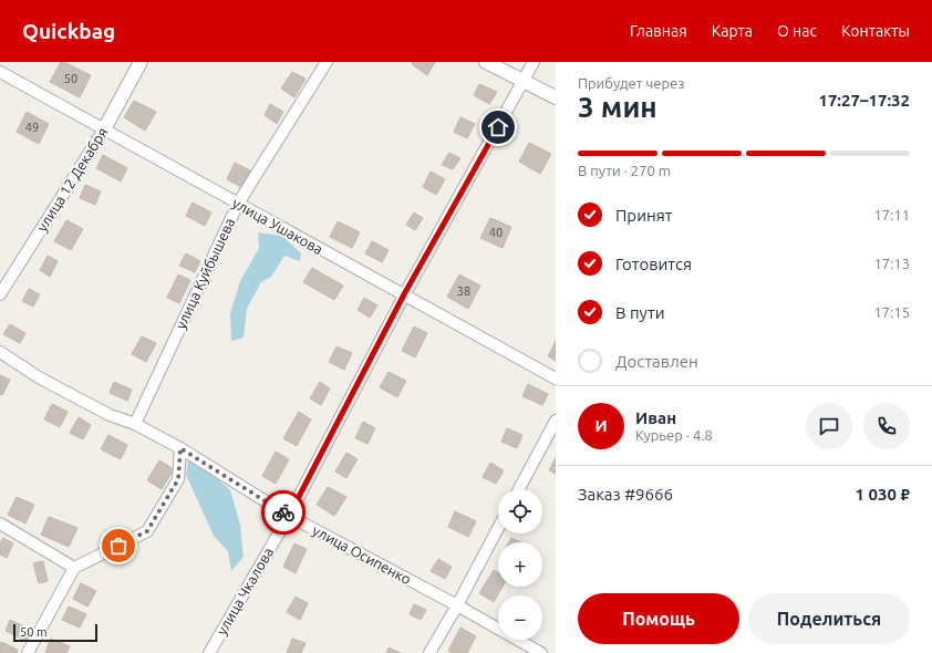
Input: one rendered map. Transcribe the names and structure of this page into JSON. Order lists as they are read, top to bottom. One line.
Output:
{"streets":{"street":["улица 12 Декабря","улица Ушакова","улица Куйбышева","улица Осипенко","улица Чкалова"]},"crossings":[["улица 12 Декабря","улица Ушакова"],["улица Ушакова","улица Куйбышева"],["улица Ушакова","улица Чкалова"],["улица Куйбышева","улица Осипенко"],["улица Осипенко","улица Чкалова"]],"house_numbers":["50","49","40","38"],"scale_bar":"50 m","page":{"header":"Quickbag","nav":["Главная","Карта","О нас","Контакты"],"heading":["3 мин","Прибудет через","17:27–17:32"],"panel":["Иван","Курьер · 4.8","Заказ #9666","1 030 ₽"],"bar":"В пути · 270 m","list":[["Принят","17:11"],["Готовится","17:13"],["В пути","17:15"],"Доставлен"],"round":"И","map_buttons":["+","−"],"buttons":["Помощь","Поделиться"],"scale":"50 m"}}
